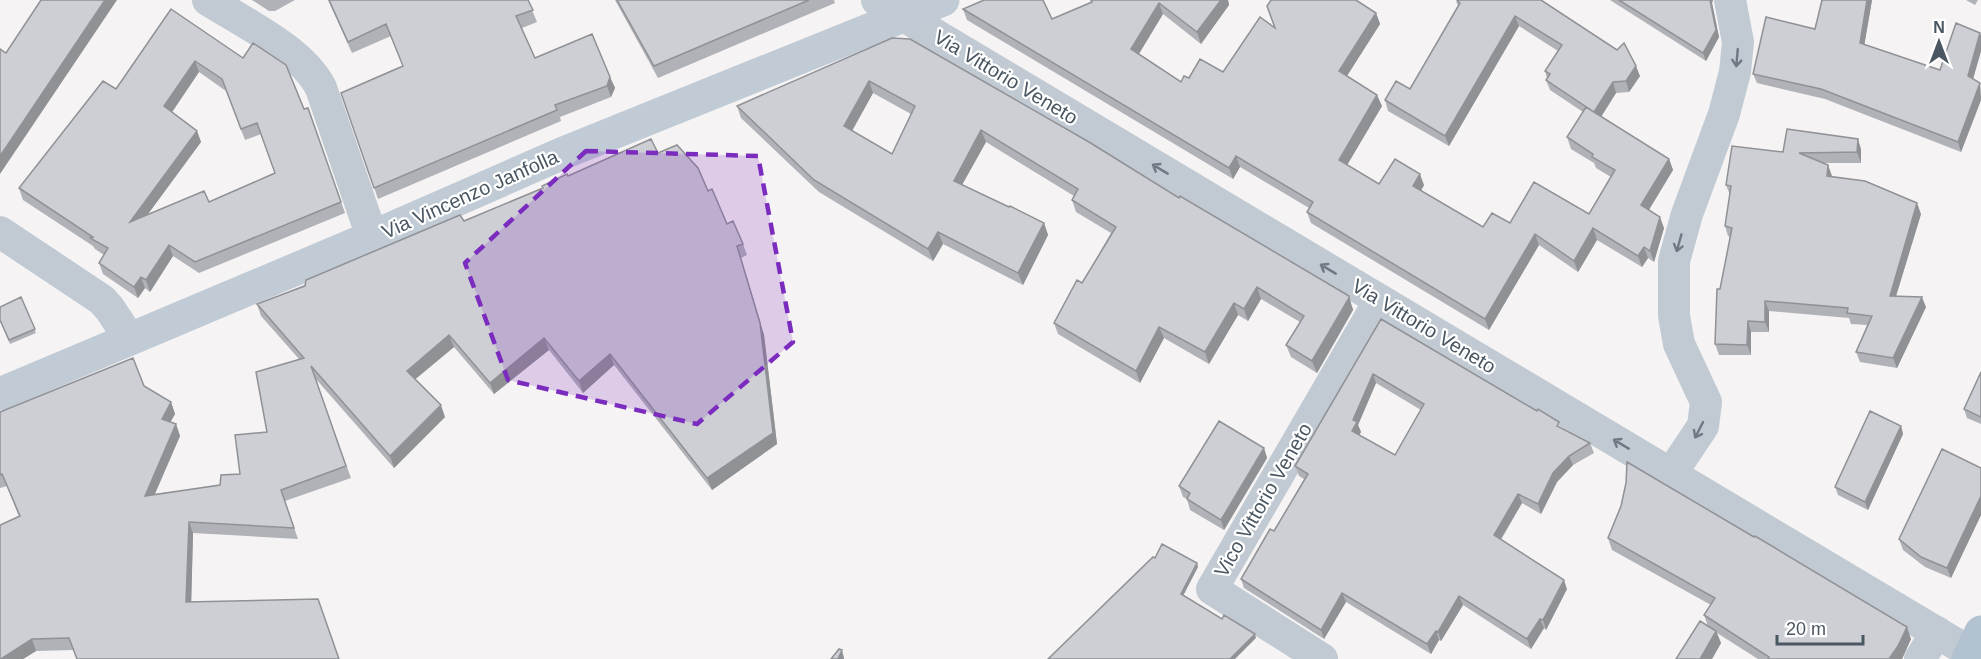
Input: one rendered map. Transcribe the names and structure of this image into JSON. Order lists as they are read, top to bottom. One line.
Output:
{"streets":{"main road":["Via Vincenzo Janfolla"],"street":["Via Vittorio Veneto","Vico Vittorio Veneto"]},"crossings":[["Via Vittorio Veneto","Via Vincenzo Janfolla"],["Via Vittorio Veneto","Vico Vittorio Veneto"]],"one_way":["Via Vittorio Veneto"],"scale_bar":"20 m","north":"top"}
